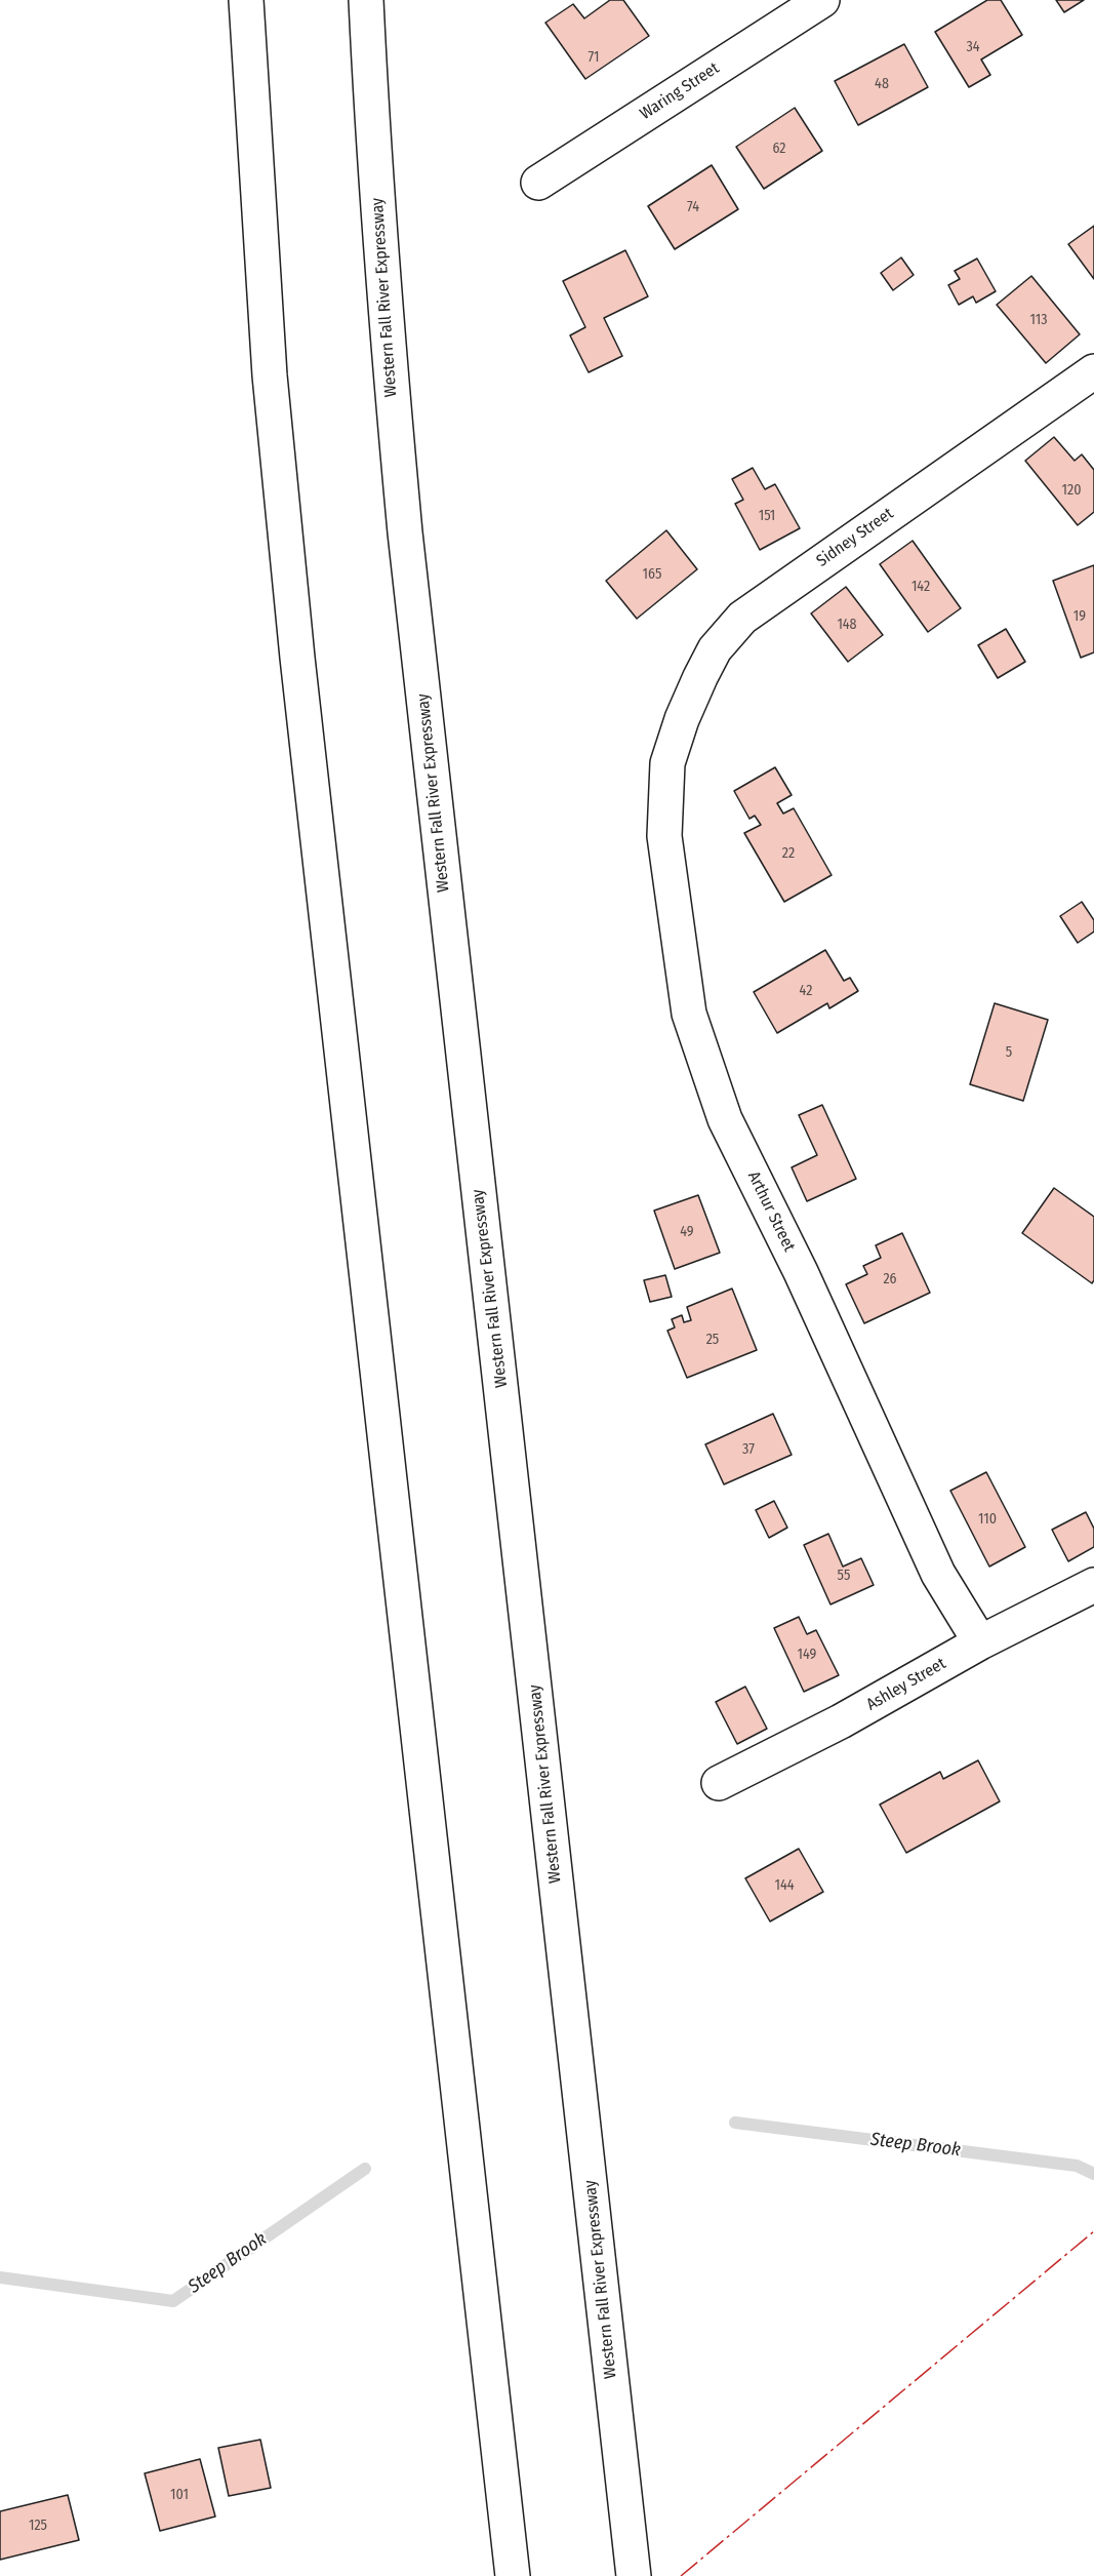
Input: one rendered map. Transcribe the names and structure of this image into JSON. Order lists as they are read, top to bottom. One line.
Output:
{"streets":{"main road":["Waring Street","Western Fall River Expressway","Sidney Street","Arthur Street","Ashley Street"]},"crossings":[["Sidney Street","Arthur Street"],["Arthur Street","Ashley Street"]],"water":["Steep Brook"],"house_numbers":["34","71","48","62","74","113","120","151","165","142","19","148","22","42","5","49","26","25","37","110","55","149","144","101","125"]}
